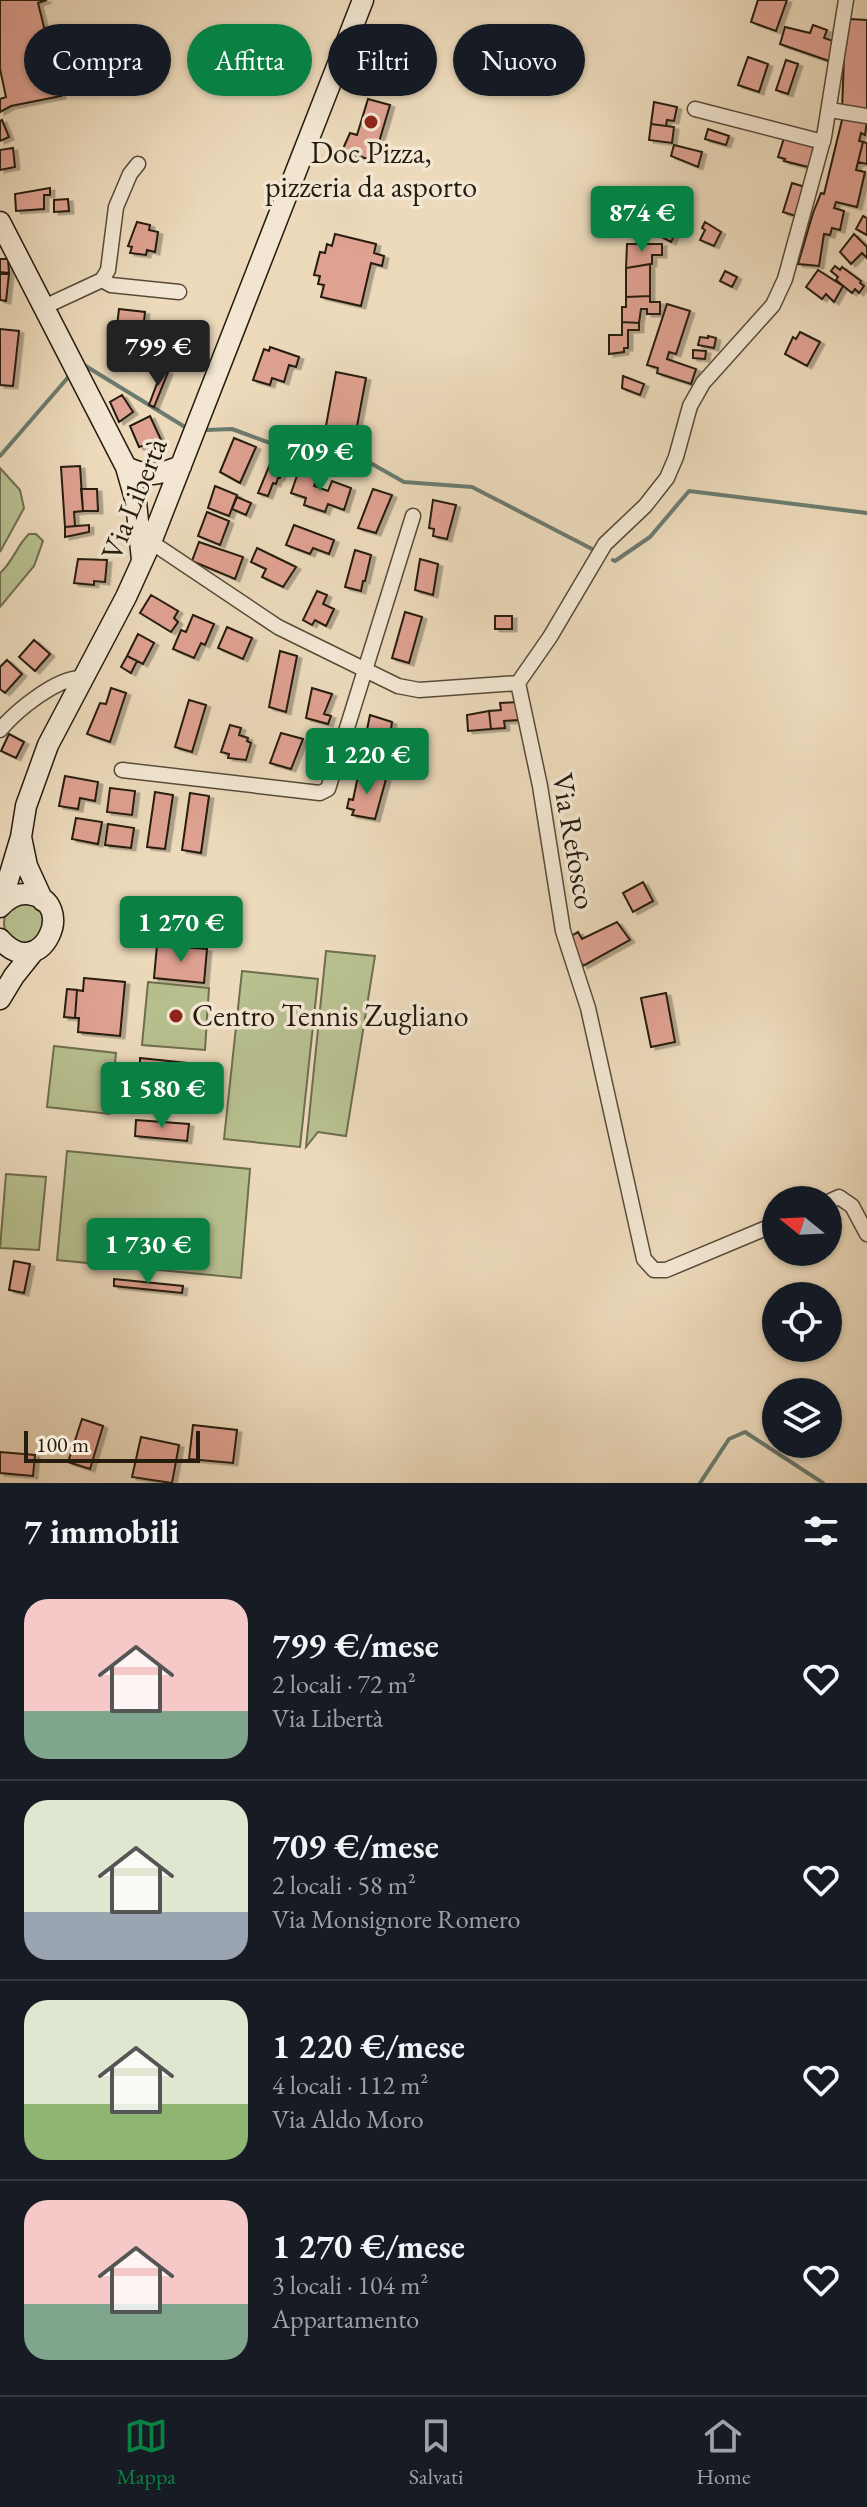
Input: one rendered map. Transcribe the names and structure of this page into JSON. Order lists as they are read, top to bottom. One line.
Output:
{"streets":{"main road":["Via Libertà"],"street":["Via Refosco"]},"places":["Doc Pizza, pizzeria da asporto","Centro Tennis Zugliano"],"scale_bar":"100 m","north":"left","page":{"chip":["Compra","Affitta","Filtri","Nuovo"],"price":["874 €","799 €","709 €","1 220 €","1 270 €","1 580 €","1 730 €"],"scale":"100 m","heading":"7 immobili","list":[{"name":"799 €/mese","note":"2 locali · 72 m² · Via Libertà"},{"name":"709 €/mese","note":"2 locali · 58 m² · Via Monsignore Romero"},{"name":"1 220 €/mese","note":"4 locali · 112 m² · Via Aldo Moro"},{"name":"1 270 €/mese","note":"3 locali · 104 m² · Appartamento"}],"tabs":["Mappa","Salvati","Home"]}}
